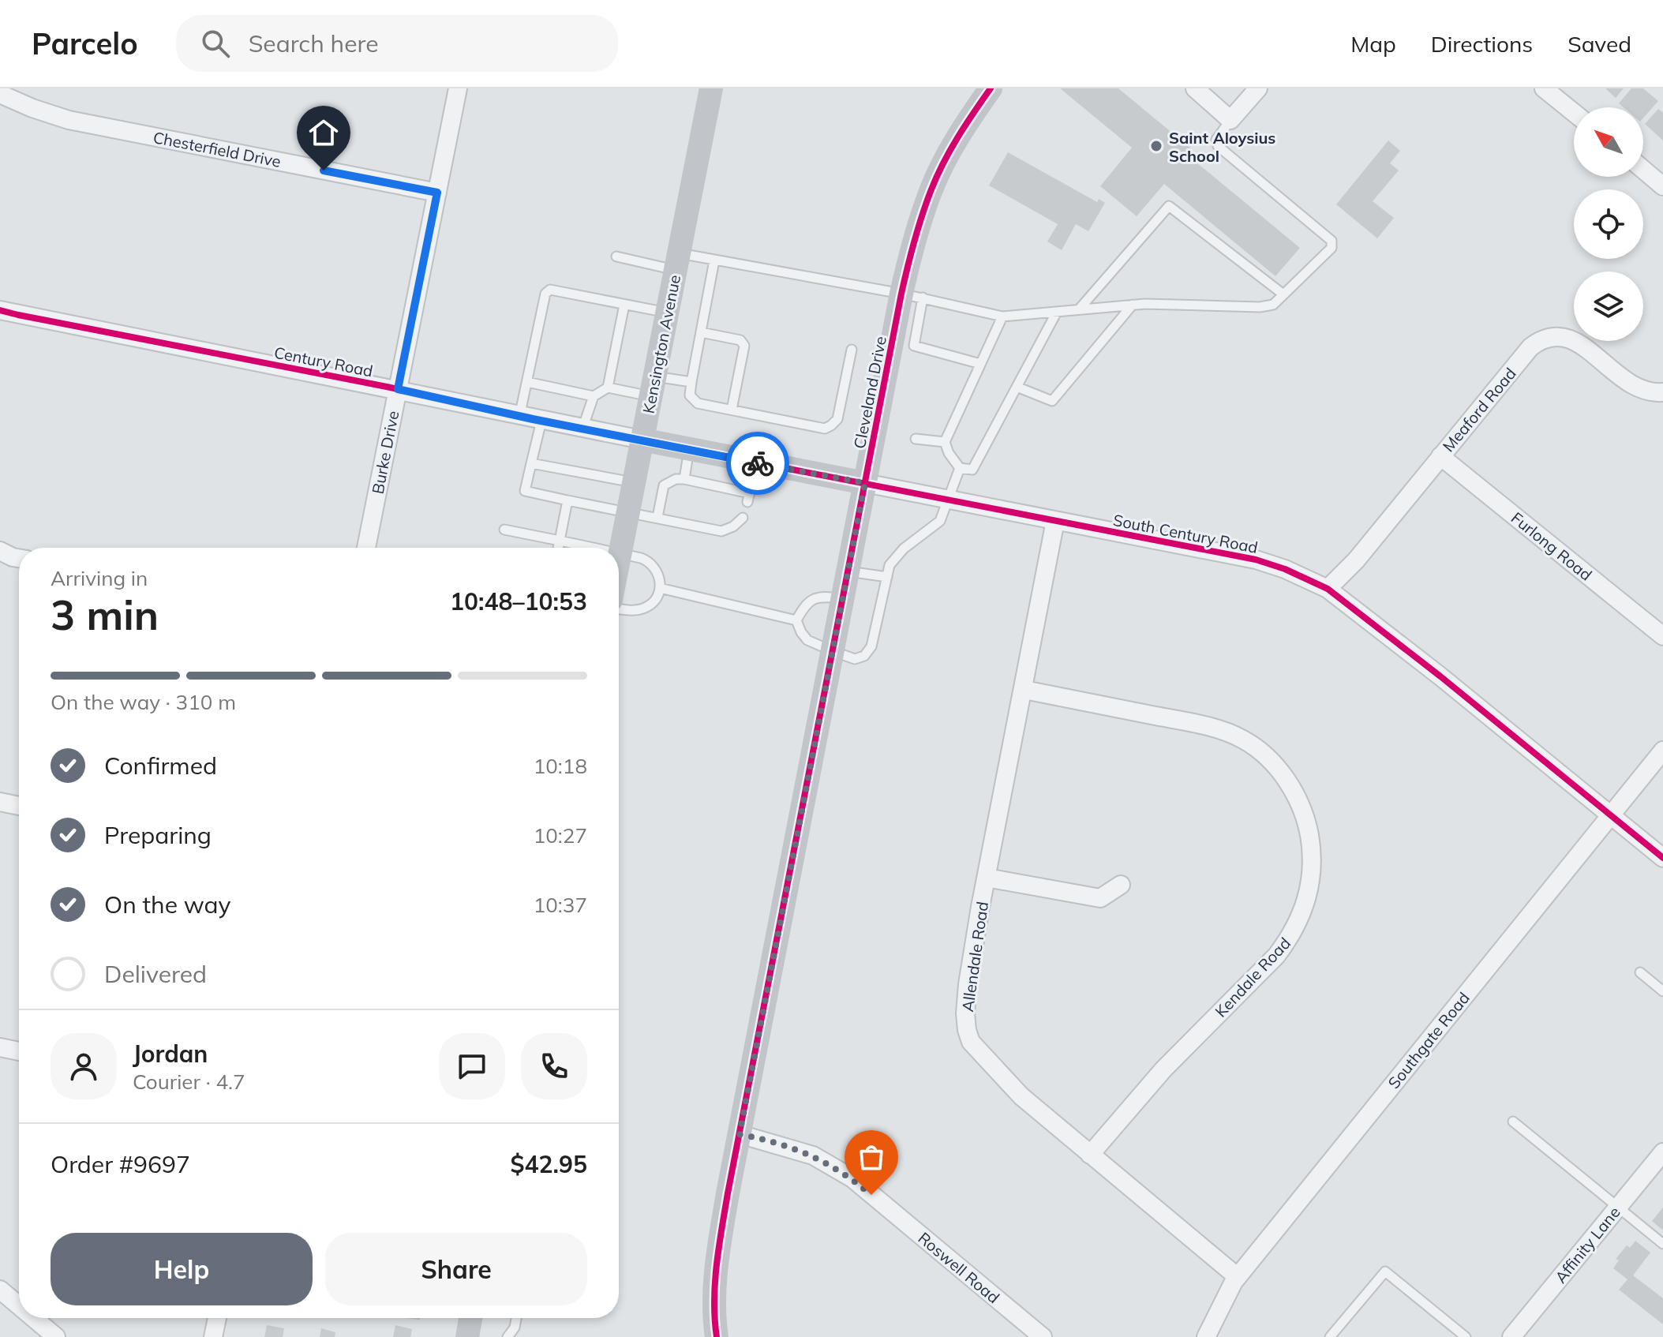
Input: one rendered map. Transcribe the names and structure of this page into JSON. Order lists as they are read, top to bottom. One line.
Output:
{"streets":{"street":["Chesterfield Drive","Kensington Avenue","Century Road","Cleveland Drive","Meaford Road","Burke Drive","South Century Road","Furlong Road","Allendale Road","Kendale Road","Southgate Road","Affinity Lane","Roswell Road"]},"crossings":[["Chesterfield Drive","Burke Drive"],["Kensington Avenue","Century Road"],["Century Road","Cleveland Drive"],["Century Road","Burke Drive"],["Century Road","South Century Road"],["Cleveland Drive","South Century Road"],["Cleveland Drive","Roswell Road"],["Meaford Road","South Century Road"],["Meaford Road","Furlong Road"],["South Century Road","Allendale Road"],["South Century Road","Southgate Road"],["Allendale Road","Kendale Road"],["Allendale Road","Southgate Road"]],"places":["Saint Aloysius School"],"north":"top left","page":{"header":"Parcelo","search":"Search here","nav":["Map","Directions","Saved"],"heading":["3 min","Arriving in","10:48–10:53"],"panel":["Jordan","Courier · 4.7","Order #9697","$42.95"],"bar":"On the way · 310 m","list":[["Confirmed","10:18"],["Preparing","10:27"],["On the way","10:37"],"Delivered"],"buttons":["Help","Share"]}}
